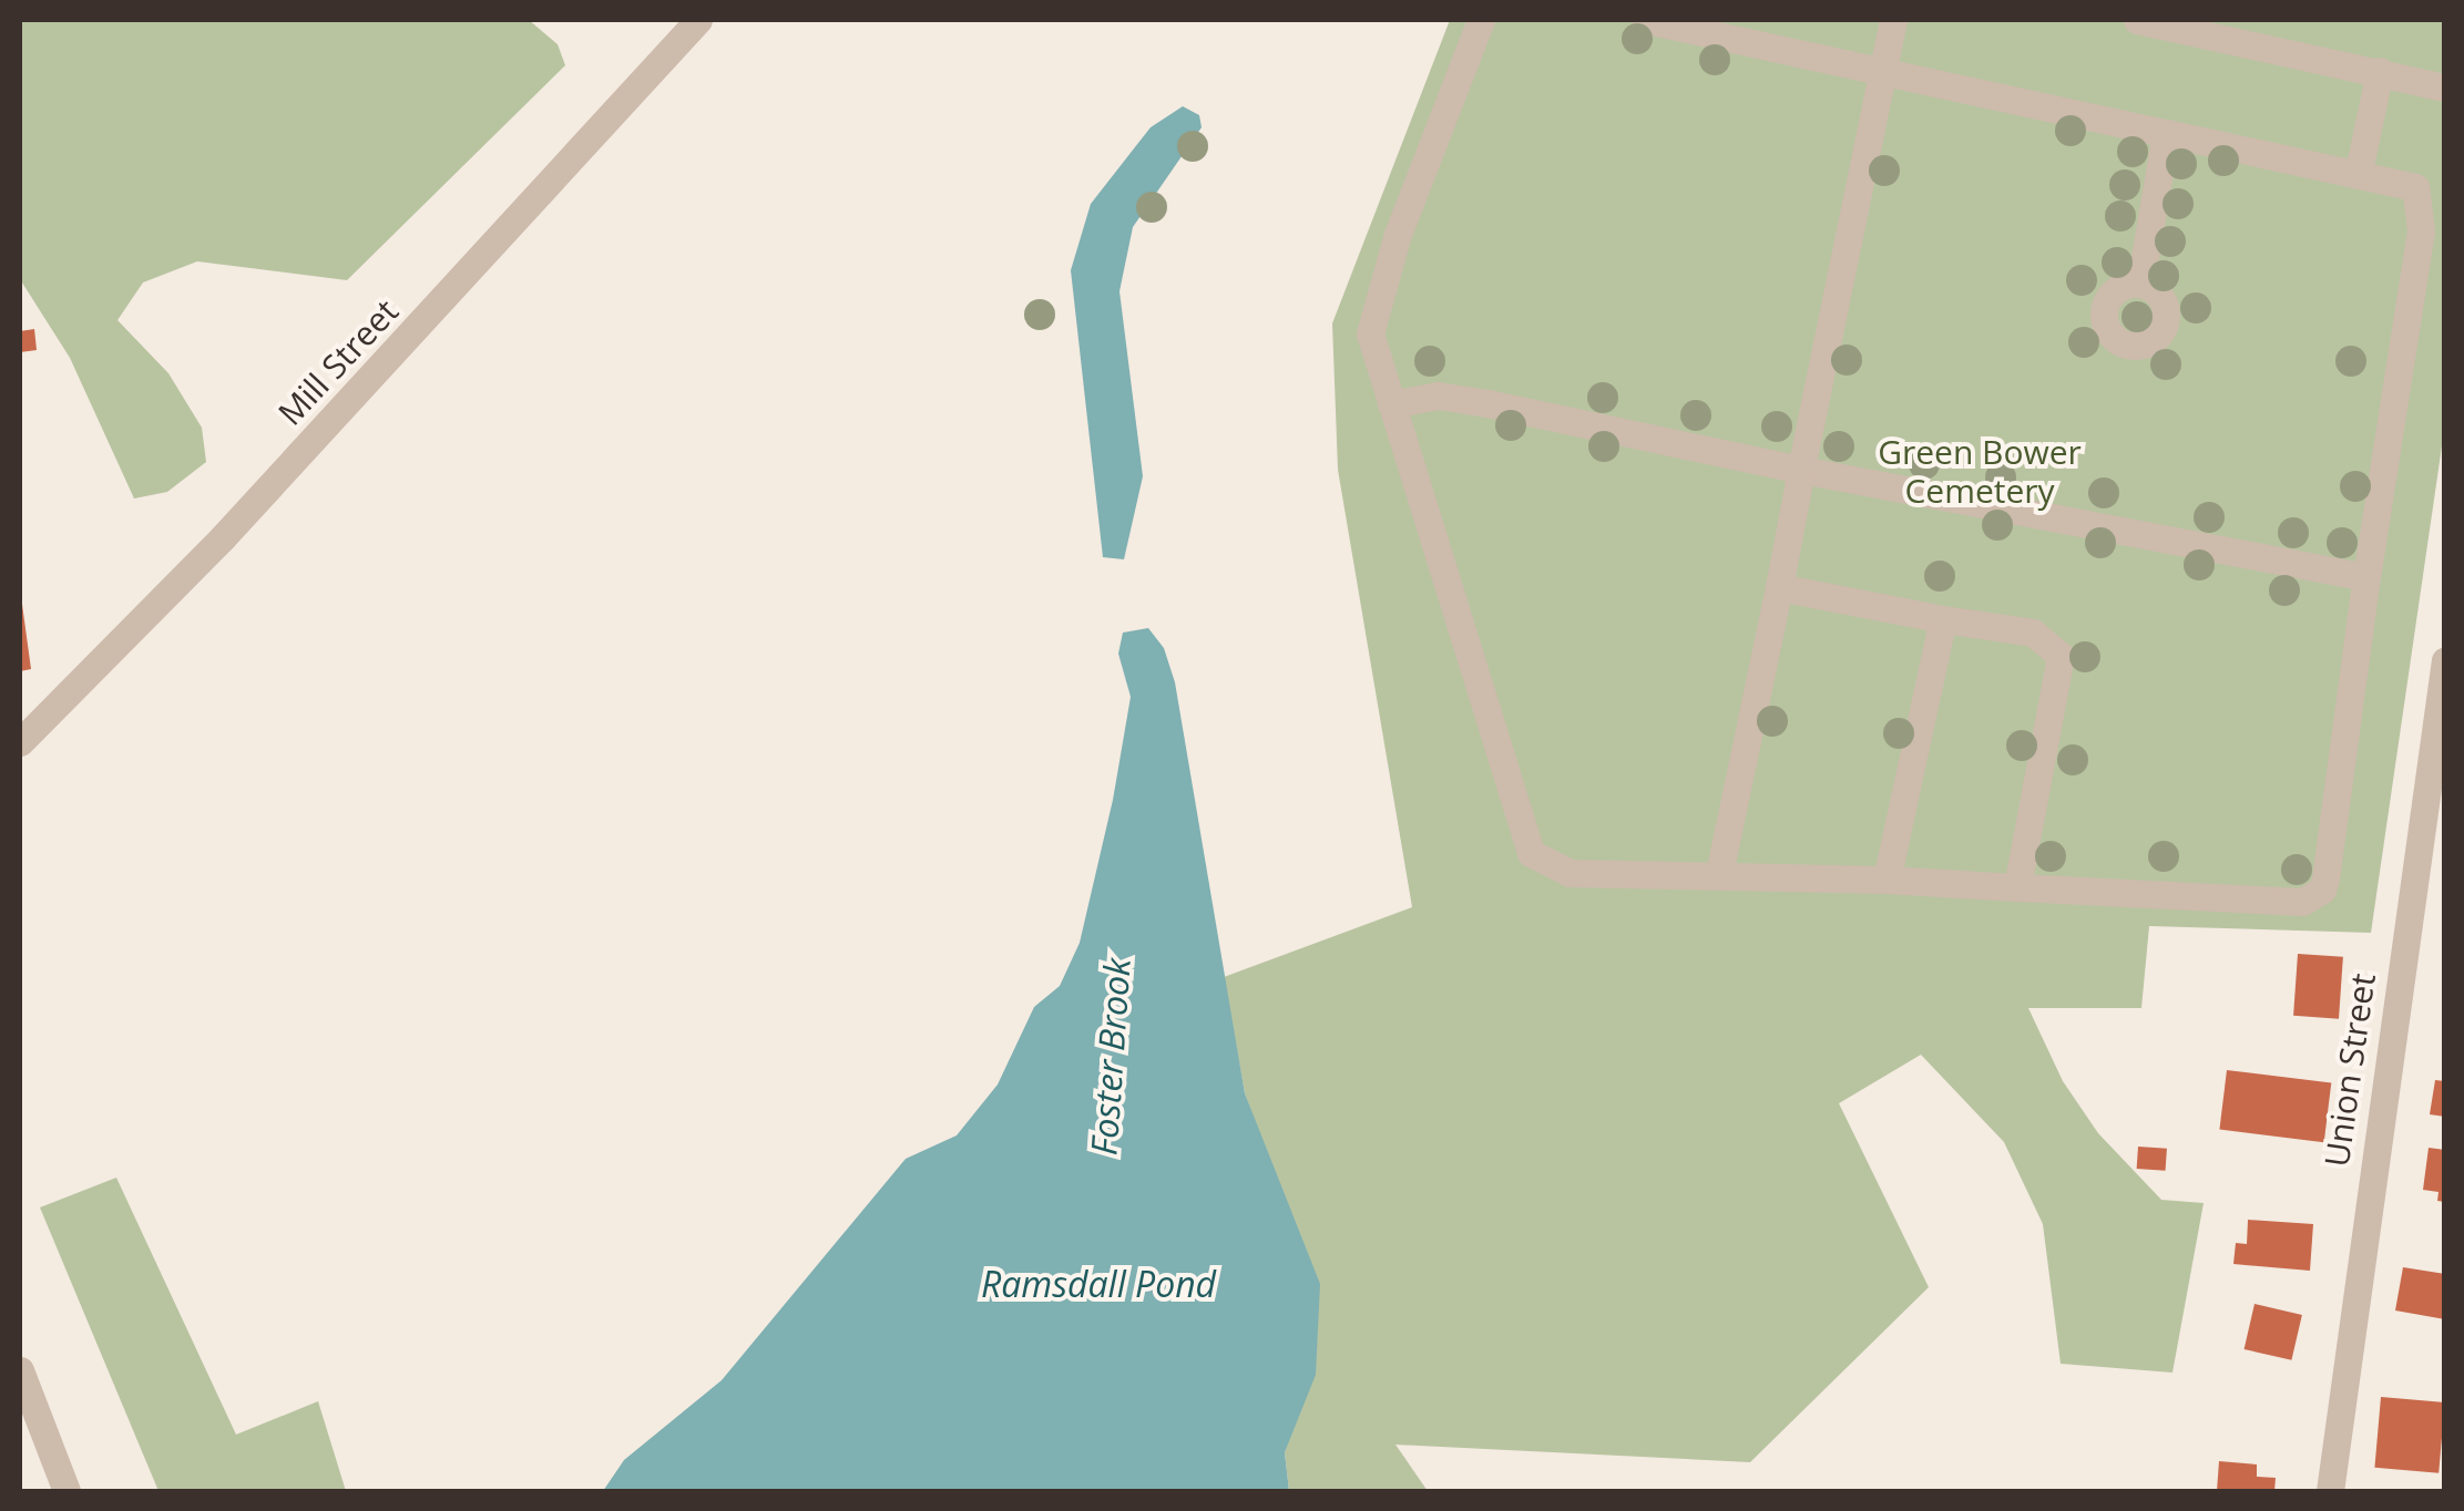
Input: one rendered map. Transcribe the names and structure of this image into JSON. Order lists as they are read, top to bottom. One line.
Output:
{"streets":{"street":["Mill Street","Union Street"]},"water":["Foster Brook","Ramsdall Pond"],"parks":["Green Bower Cemetery"]}
